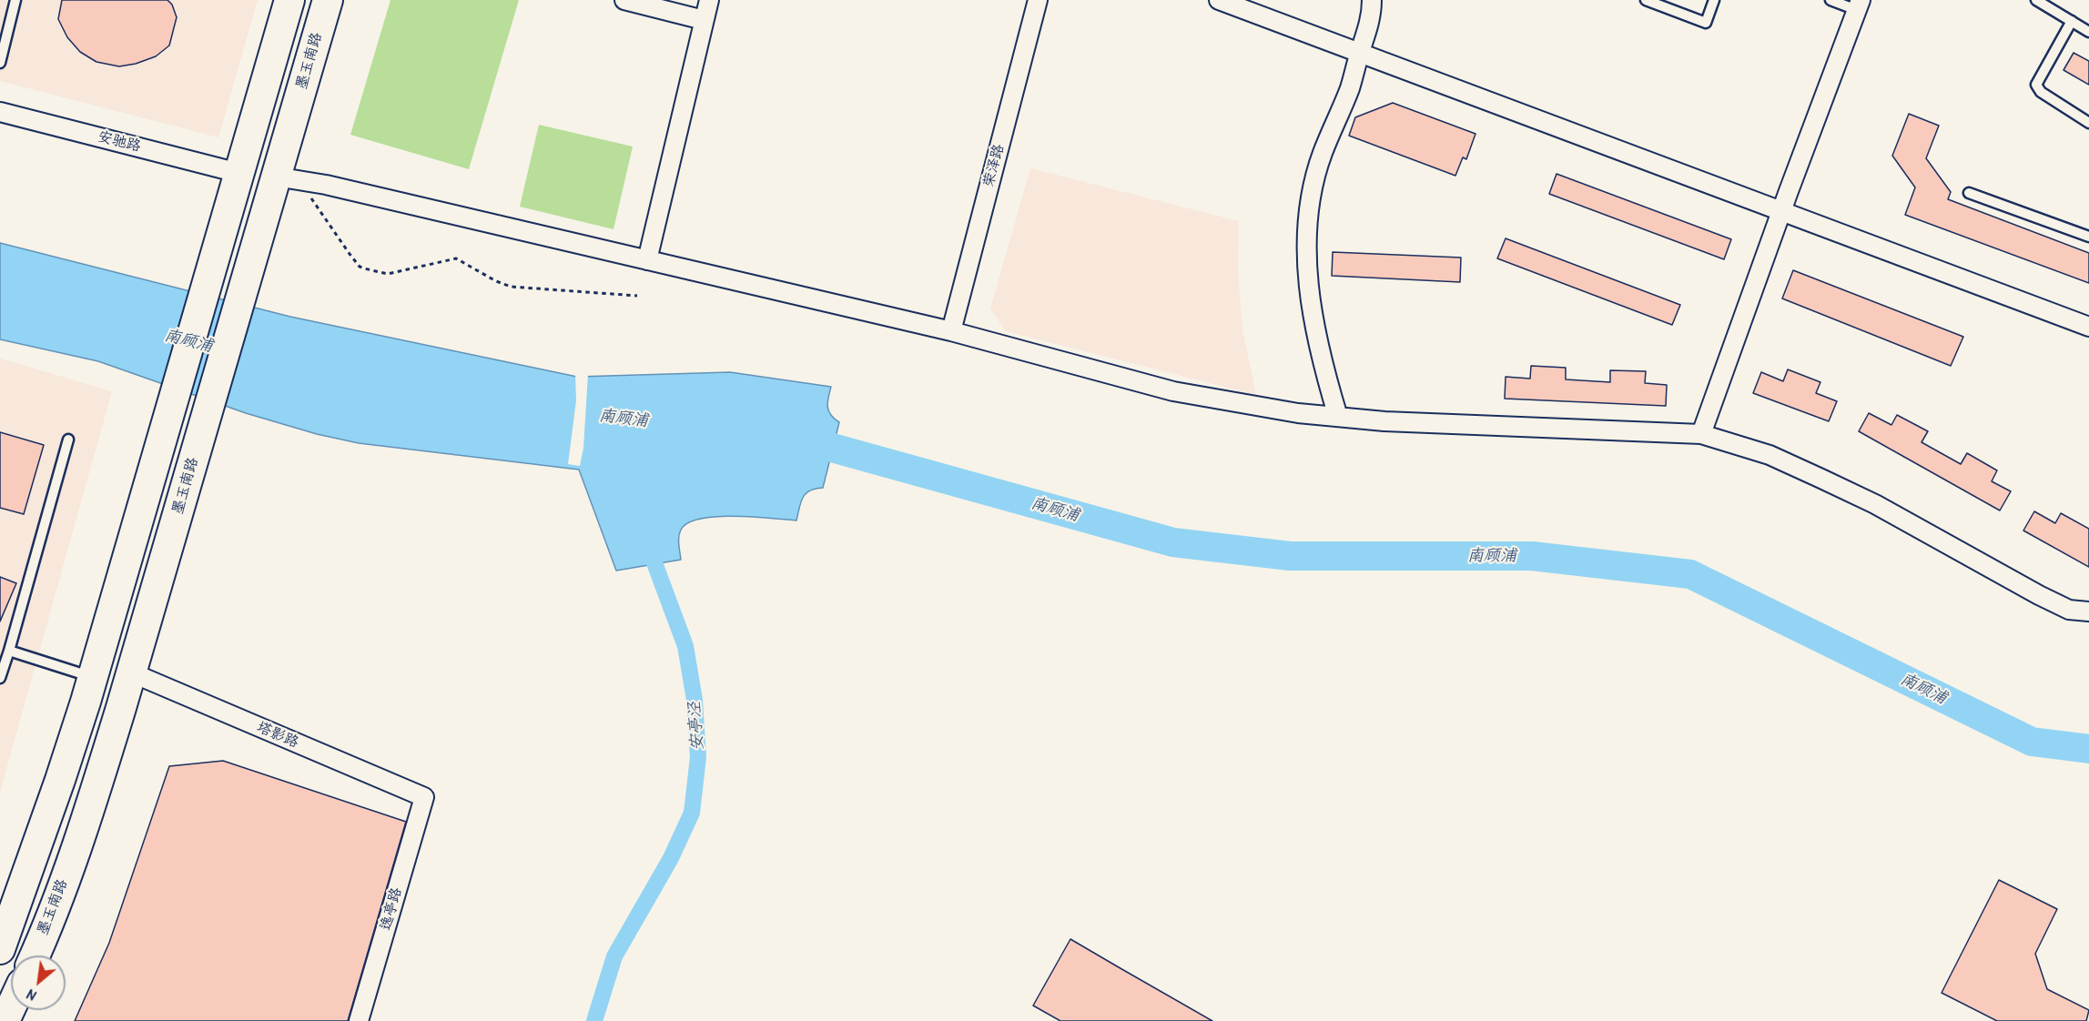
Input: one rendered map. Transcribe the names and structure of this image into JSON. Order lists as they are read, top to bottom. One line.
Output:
{"streets":{"main road":["墨玉南路"],"street":["安驰路","荣泽路","塔影路","逸亭路"]},"crossings":[["墨玉南路","塔影路"],["塔影路","逸亭路"]],"water":["南顾浦","安亭泾"],"north":"bottom left"}
